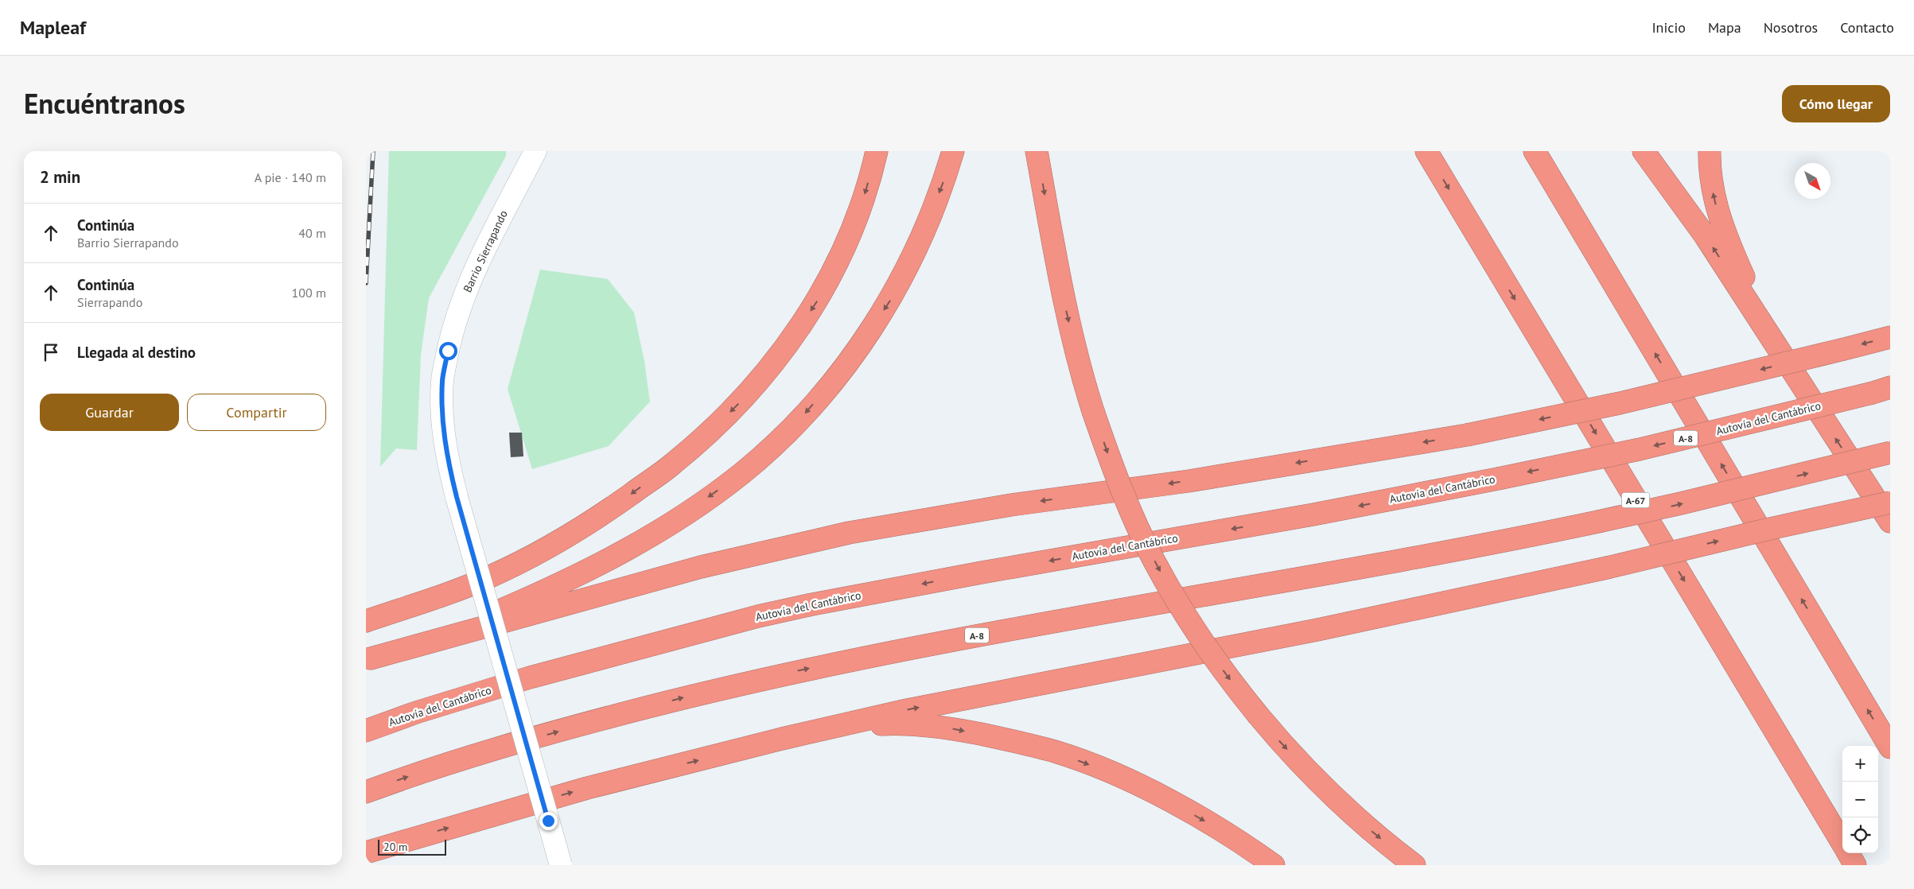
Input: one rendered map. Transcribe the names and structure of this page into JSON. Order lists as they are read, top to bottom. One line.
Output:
{"streets":{"highway":["Autovía del Cantábrico","A-8","A-67"],"street":["Barrio Sierrapando"]},"scale_bar":"20 m","north":"bottom right","page":{"header":"Mapleaf","nav":["Inicio","Mapa","Nosotros","Contacto"],"title":"Encuéntranos","buttons":["Cómo llegar",["Guardar","Compartir"]],"heading":["2 min","A pie · 140 m"],"list":[["Continúa","Barrio Sierrapando","40 m"],["Continúa","Sierrapando","100 m"],"Llegada al destino"],"map_buttons":["+","−"],"scale":"20 m"}}
